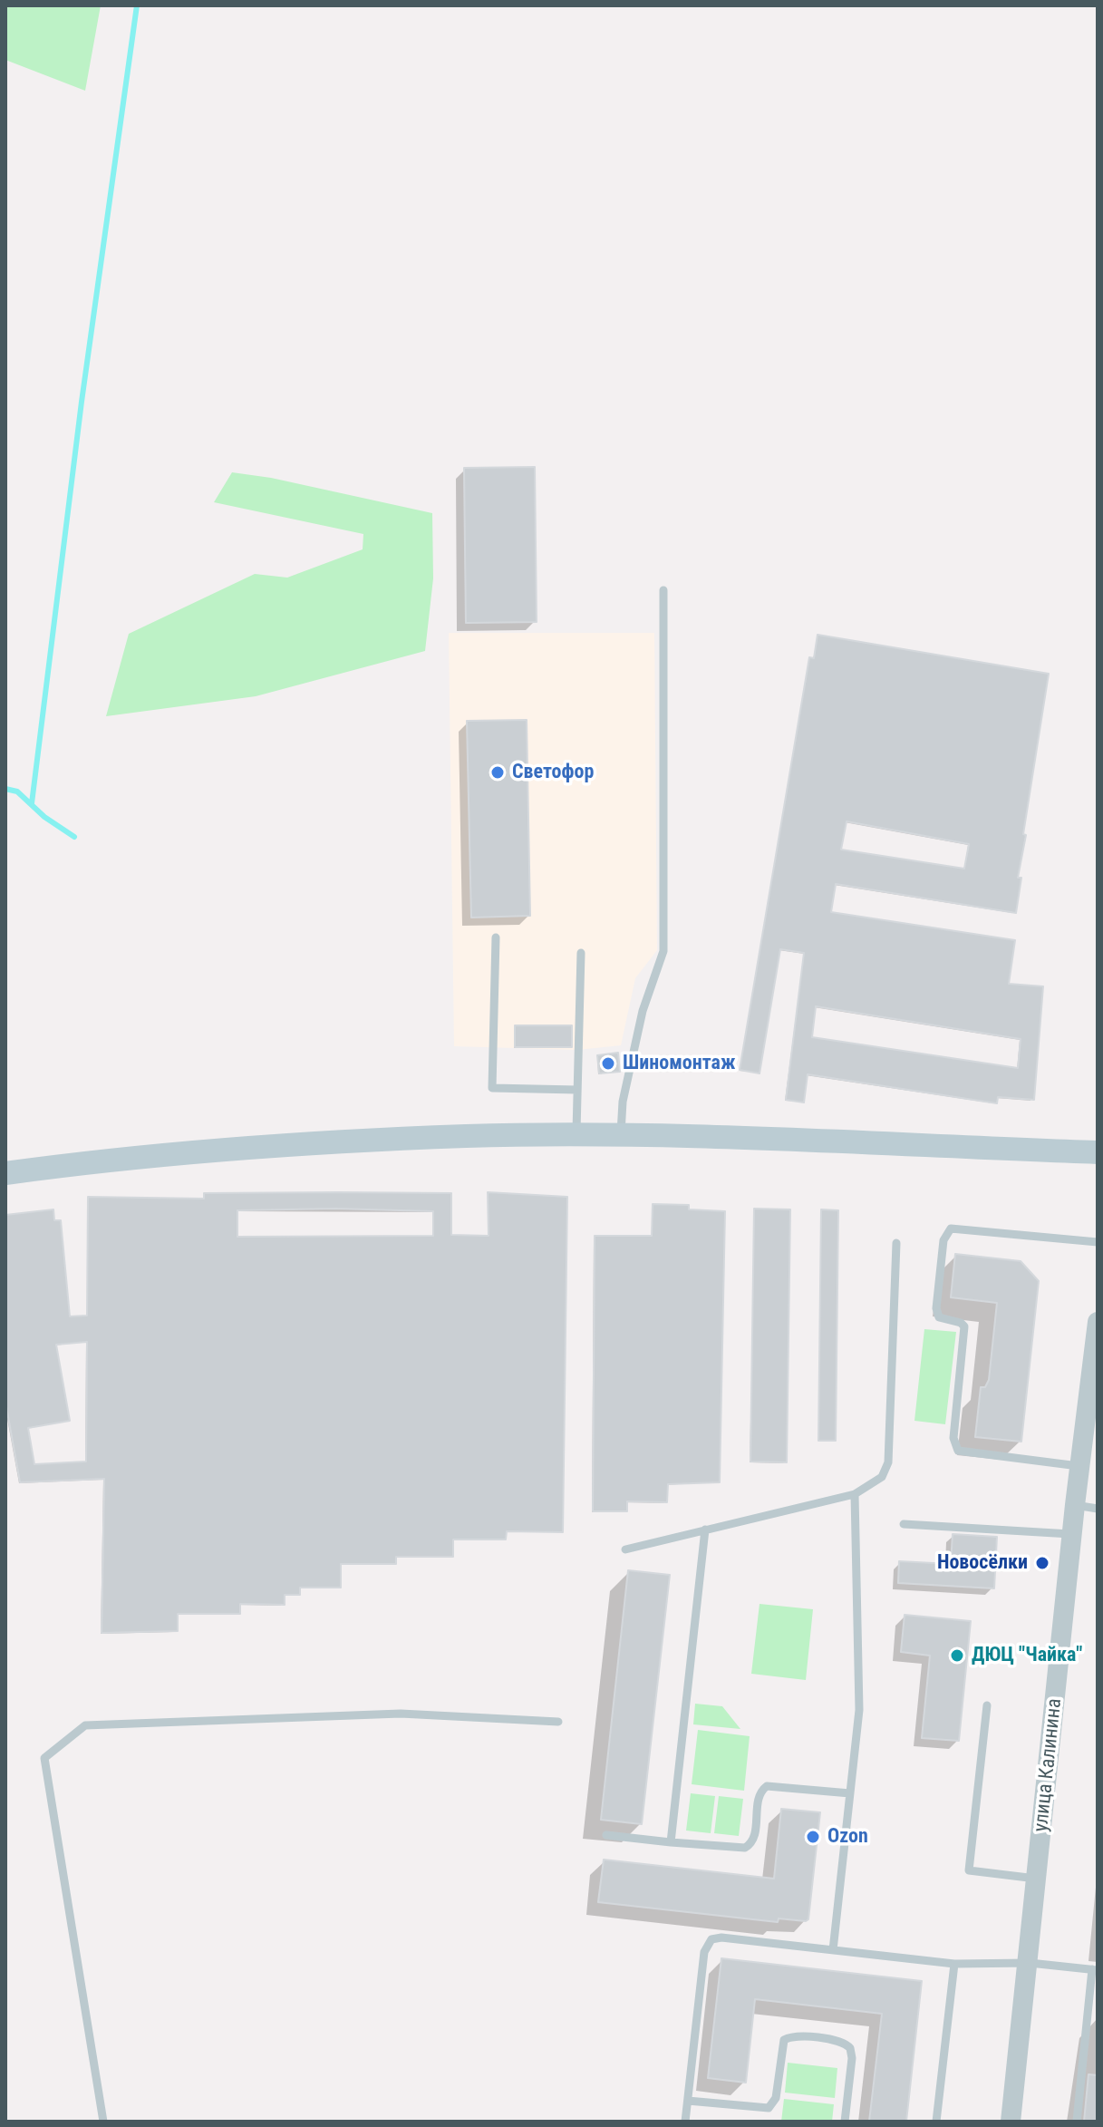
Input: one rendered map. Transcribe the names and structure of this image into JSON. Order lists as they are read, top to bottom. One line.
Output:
{"streets":{"street":["улица Калинина"]},"places":["Светофор","Шиномонтаж","Новосёлки","ДЮЦ \"Чайка\"","Ozon"]}
